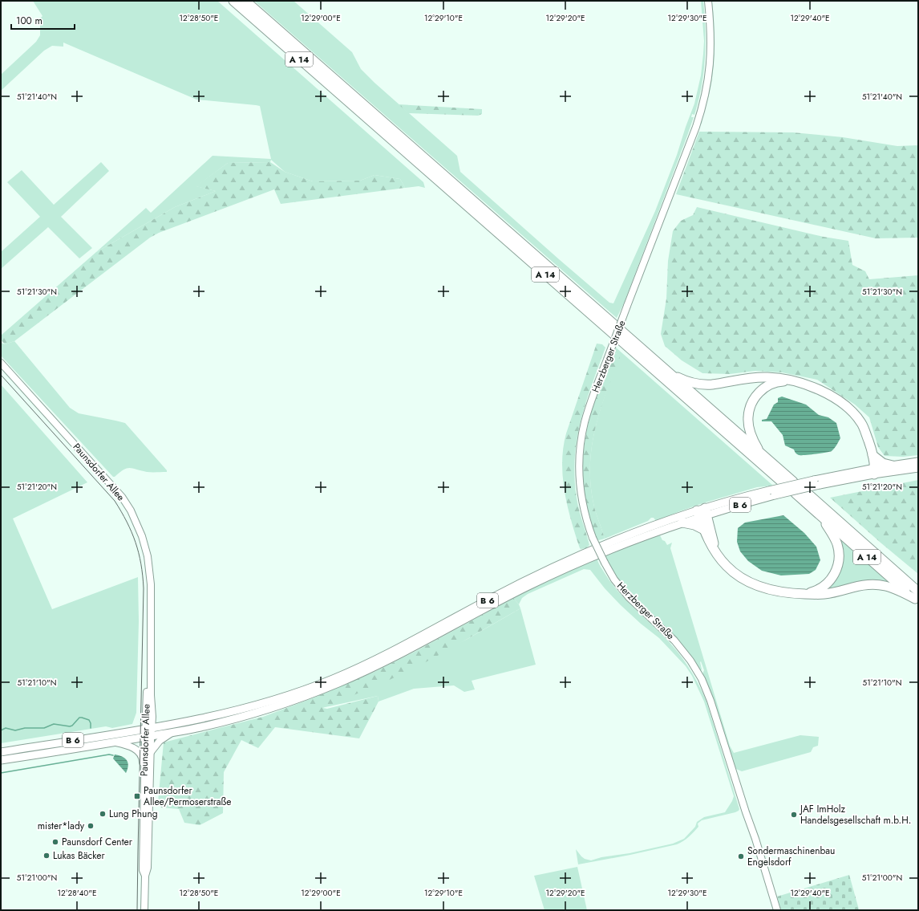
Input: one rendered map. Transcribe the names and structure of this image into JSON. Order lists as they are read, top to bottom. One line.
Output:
{"streets":{"highway":["A 14"],"main road":["Herzberger Straße","Paunsdorfer Allee","B 6"]},"crossings":[["Paunsdorfer Allee","B 6"]],"places":{"transit":["Paunsdorfer Allee/Permoserstraße"],"other":["Lung Phung","JAF ImHolz Handelsgesellschaft m.b.H.","mister*lady","Paunsdorf Center","Lukas Bäcker","Sondermaschinenbau Engelsdorf"]},"scale_bar":"100 m","coordinates":["12°28'50\"E","12°29'00\"E","12°29'10\"E","12°29'20\"E","12°29'30\"E","12°29'40\"E","51°21'40\"N","51°21'30\"N","51°21'20\"N","51°21'10\"N","51°21'00\"N","12°28'40\"E"]}
